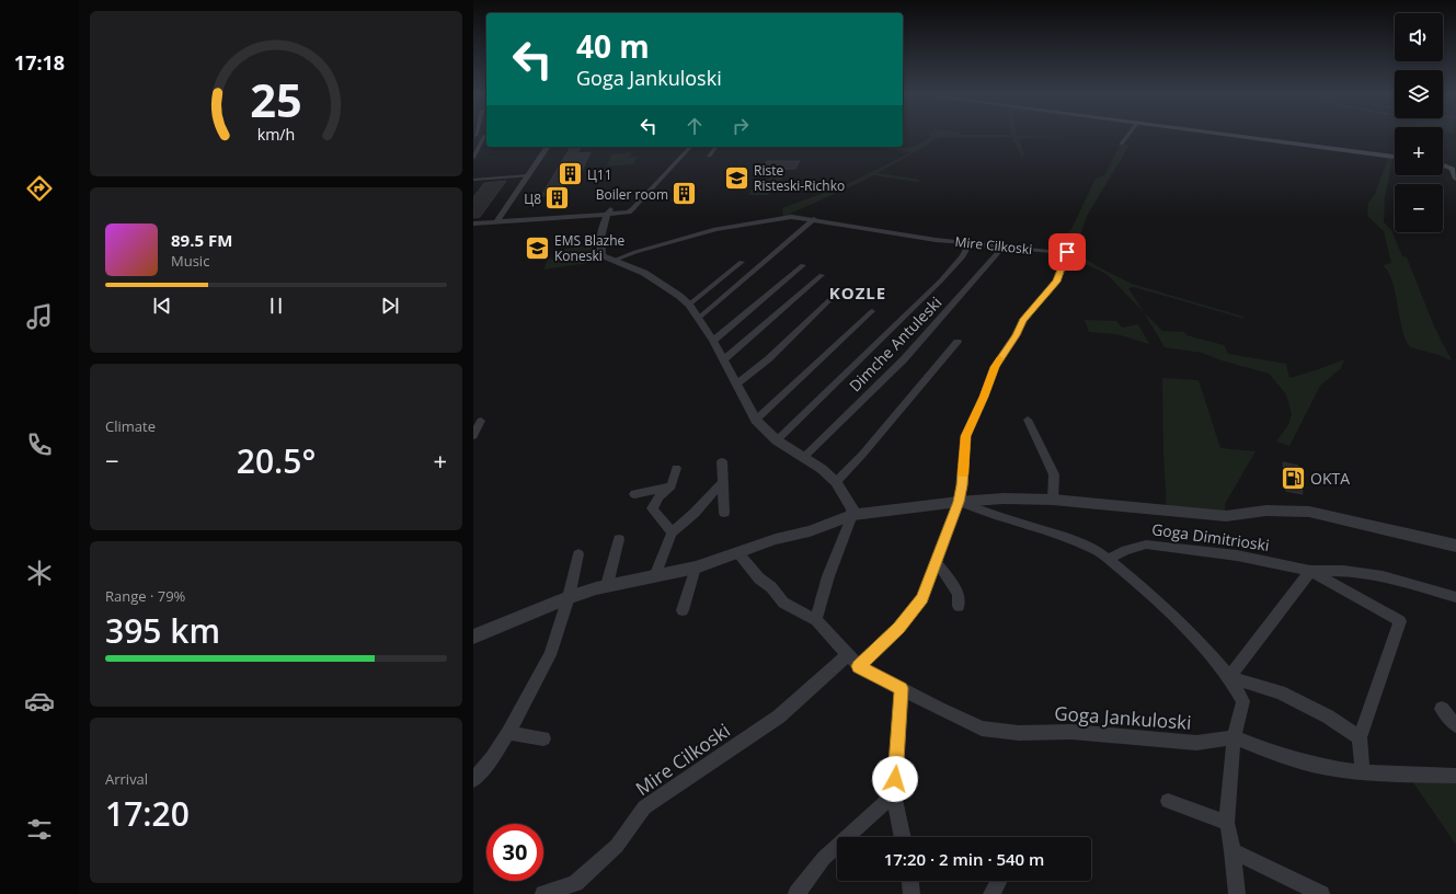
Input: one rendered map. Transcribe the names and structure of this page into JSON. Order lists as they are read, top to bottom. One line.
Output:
{"streets":{"street":["Mire Cilkoski","Dimche Antuleski","Goga Dimitrioski","Goga Jankuloski"]},"crossings":[["Mire Cilkoski","Dimche Antuleski"],["Mire Cilkoski","Goga Jankuloski"],["Goga Dimitrioski","Goga Jankuloski"]],"districts":["KOZLE"],"places":{"building":["Ц11","Boiler room","Ц8"],"school or university":["Riste Risteski-Richko","EMS Blazhe Koneski"],"fuel station":["OKTA"]},"page":{"tabs":"17:18","map_buttons":["+","−"],"turn":["40 m","Goga Jankuloski"],"song":["89.5 FM","Music"],"tile":["Climate",["Range · 79%","395 km"],["Arrival","17:20"]],"heat":["−","20.5°","+"],"limit":"30","trip":"17:20 · 2 min · 540 m","gauge":["25","km/h"]}}
